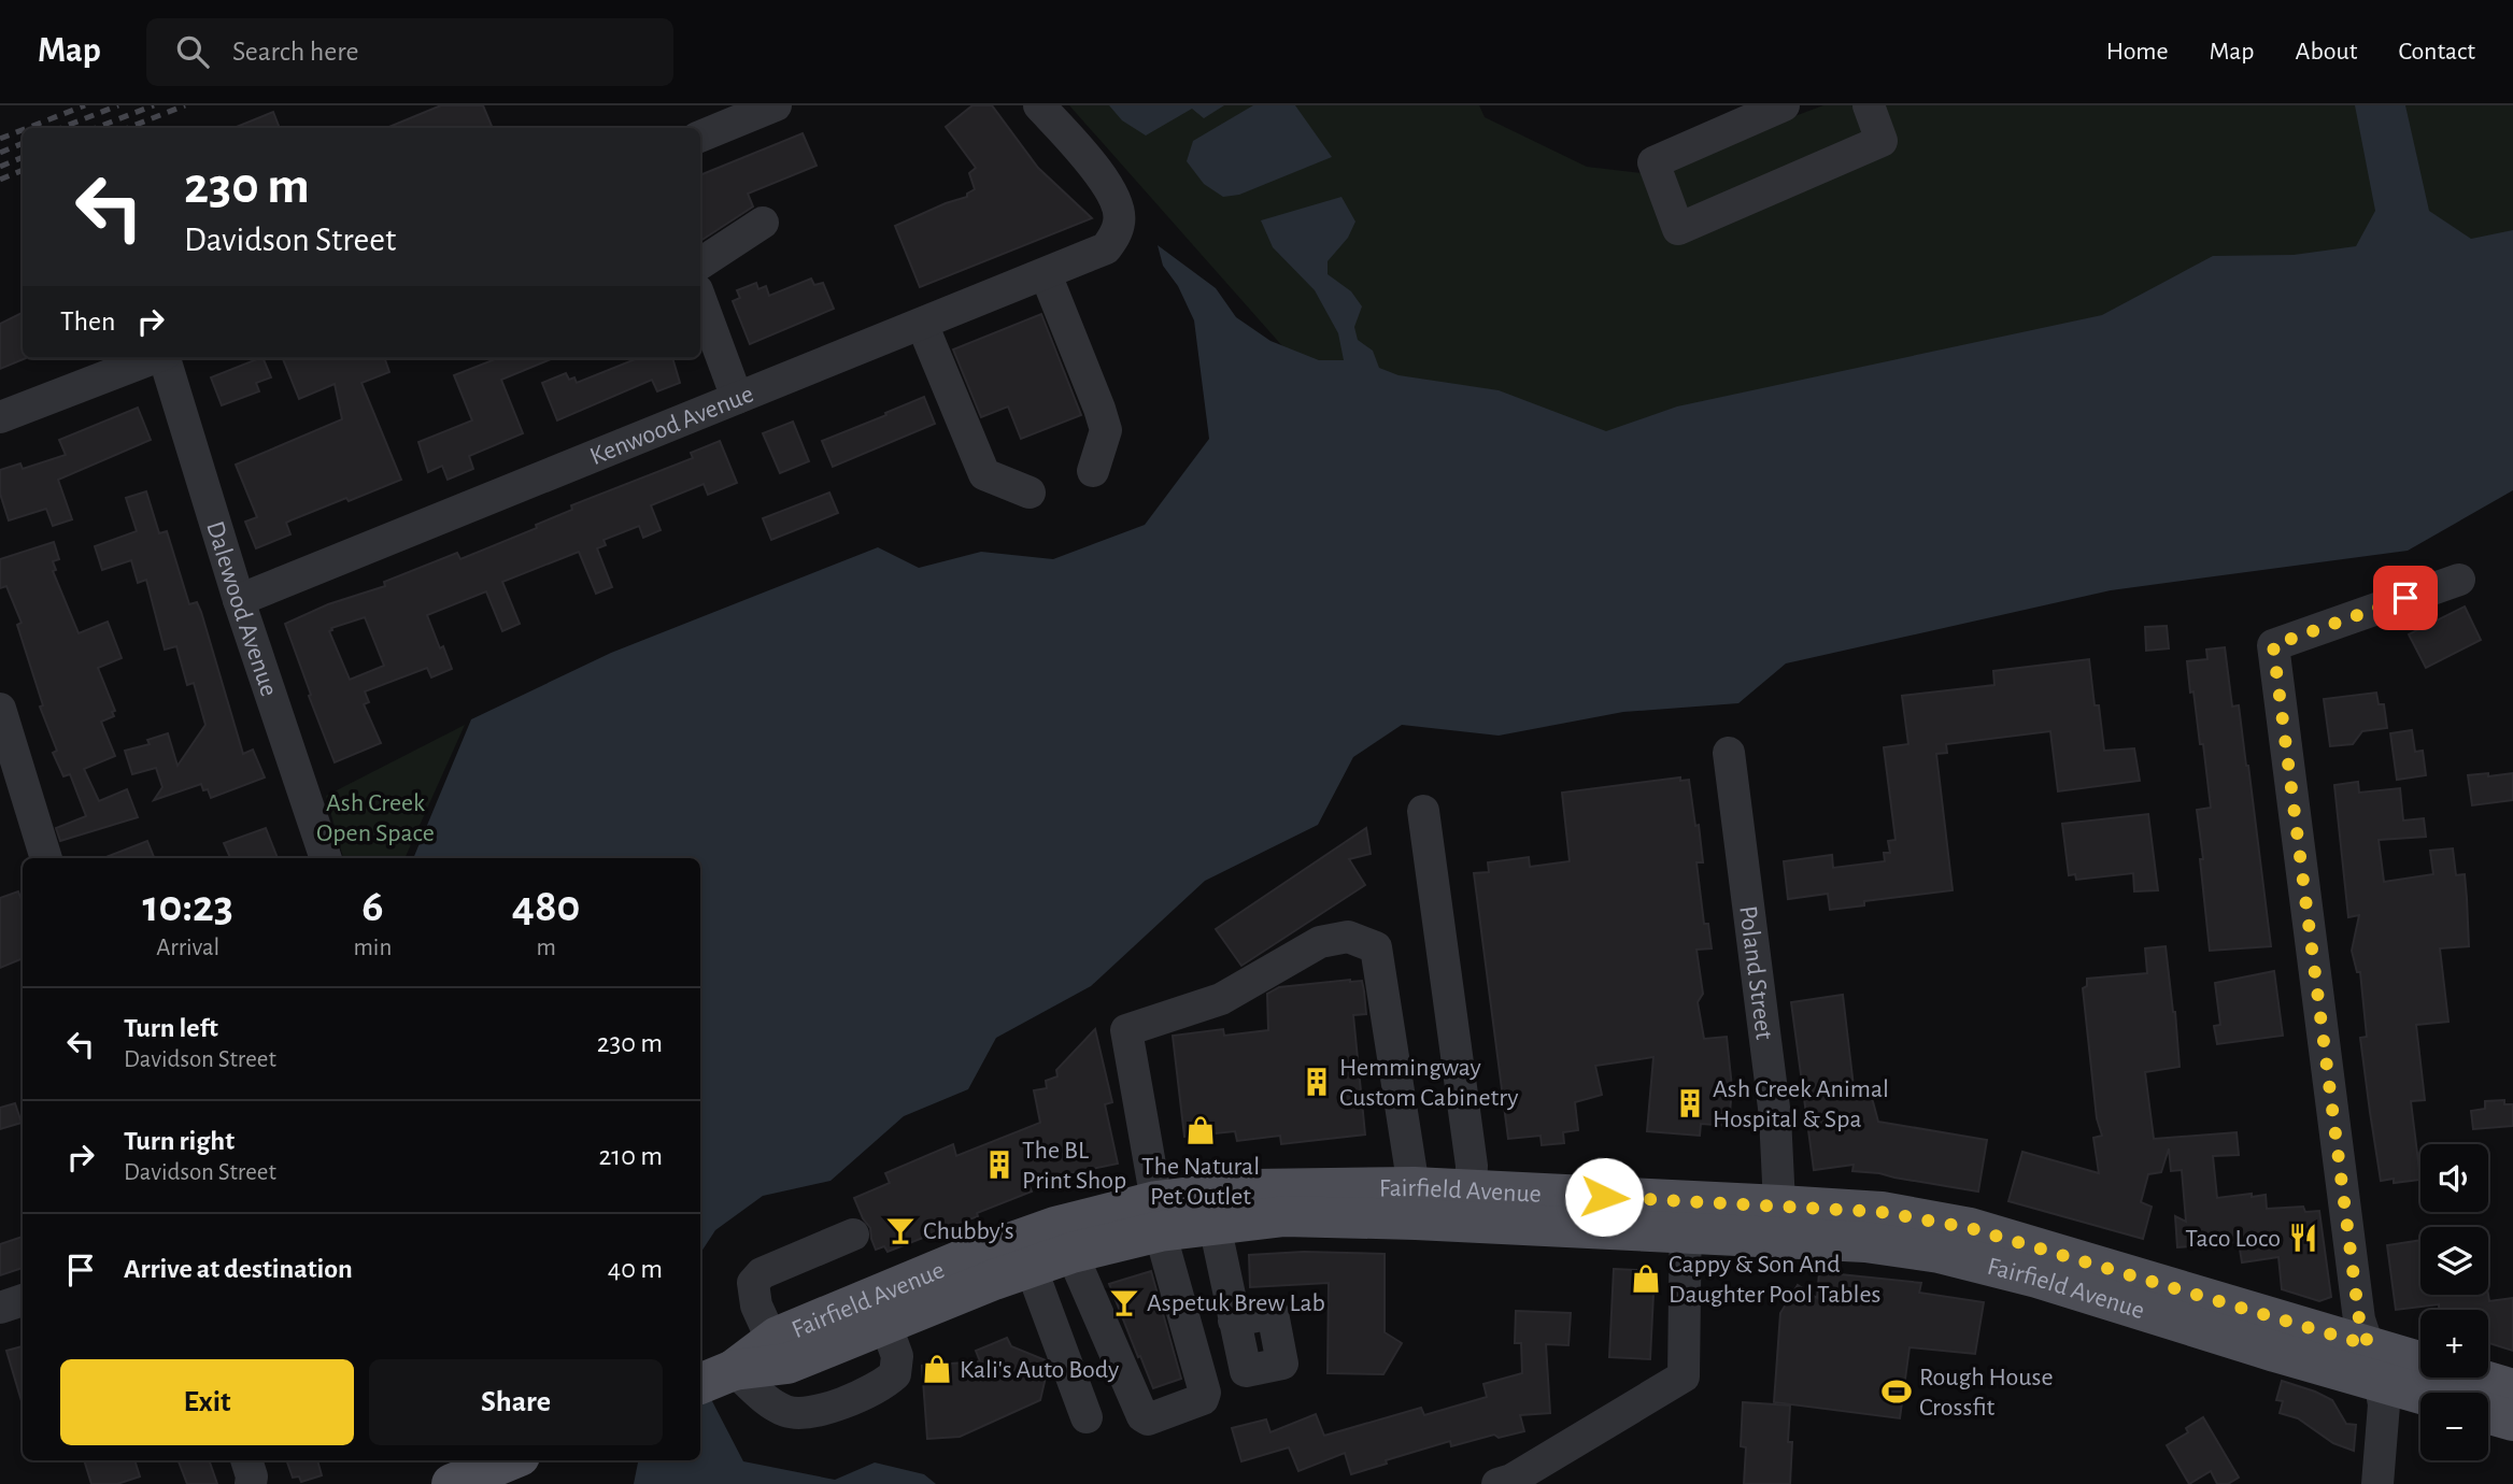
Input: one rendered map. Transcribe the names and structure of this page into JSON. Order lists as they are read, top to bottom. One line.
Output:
{"streets":{"main road":["Fairfield Avenue"],"street":["Kenwood Avenue","Dalewood Avenue","Poland Street"]},"crossings":[["Kenwood Avenue","Dalewood Avenue"],["Poland Street","Fairfield Avenue"]],"parks":["Ash Creek Open Space"],"places":{"building":["Hemmingway Custom Cabinetry","Ash Creek Animal Hospital & Spa","The BL Print Shop"],"shop":["The Natural Pet Outlet","Cappy & Son And Daughter Pool Tables","Kali's Auto Body"],"bar":["Chubby's","Aspetuk Brew Lab"],"restaurant":["Taco Loco"],"sports":["Rough House Crossfit"]},"page":{"header":"Map","search":"Search here","nav":["Home","Map","About","Contact"],"turn":["230 m","Davidson Street"],"then":"Then","eta":["10:23","Arrival","6","min","480","m"],"list":[{"name":"Turn left","note":"Davidson Street","value":"230 m"},{"name":"Turn right","note":"Davidson Street","value":"210 m"},{"name":"Arrive at destination","value":"40 m"}],"map_buttons":["+","−"],"buttons":["Exit","Share"]}}
